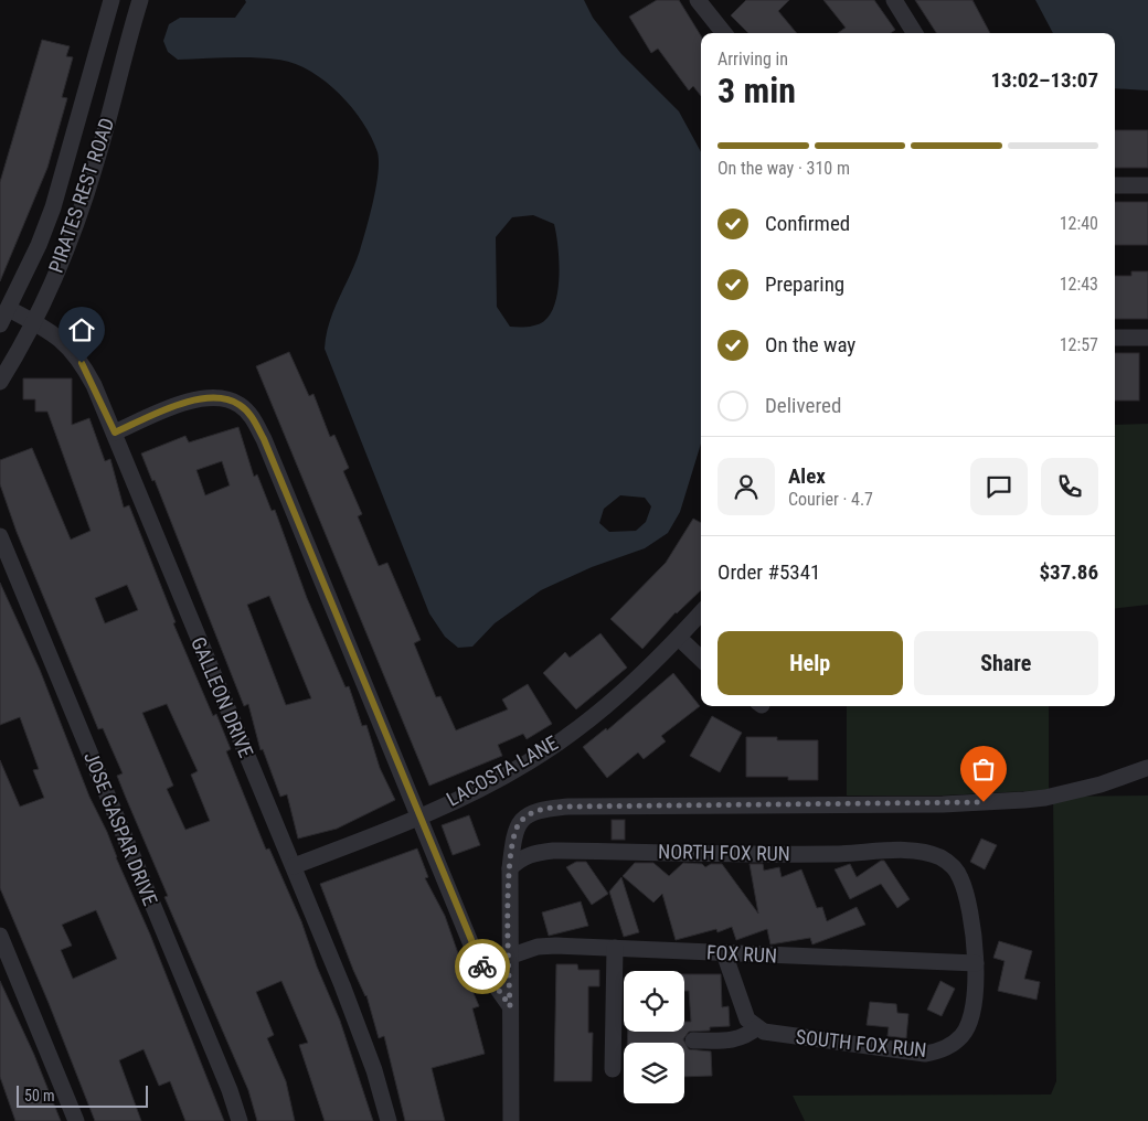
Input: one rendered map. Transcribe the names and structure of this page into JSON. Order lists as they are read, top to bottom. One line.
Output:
{"streets":{"street":["PIRATES REST ROAD","GALLEON DRIVE","LACOSTA LANE","JOSE GASPAR DRIVE","NORTH FOX RUN","FOX RUN","SOUTH FOX RUN"]},"crossings":[["PIRATES REST ROAD","GALLEON DRIVE"],["GALLEON DRIVE","LACOSTA LANE"],["NORTH FOX RUN","FOX RUN"],["NORTH FOX RUN","SOUTH FOX RUN"],["FOX RUN","SOUTH FOX RUN"]],"scale_bar":"50 m","page":{"heading":["3 min","Arriving in","13:02–13:07"],"panel":["Alex","Courier · 4.7","Order #5341","$37.86"],"bar":"On the way · 310 m","list":[["Confirmed","12:40"],["Preparing","12:43"],["On the way","12:57"],"Delivered"],"buttons":["Help","Share"],"scale":"50 m"}}
